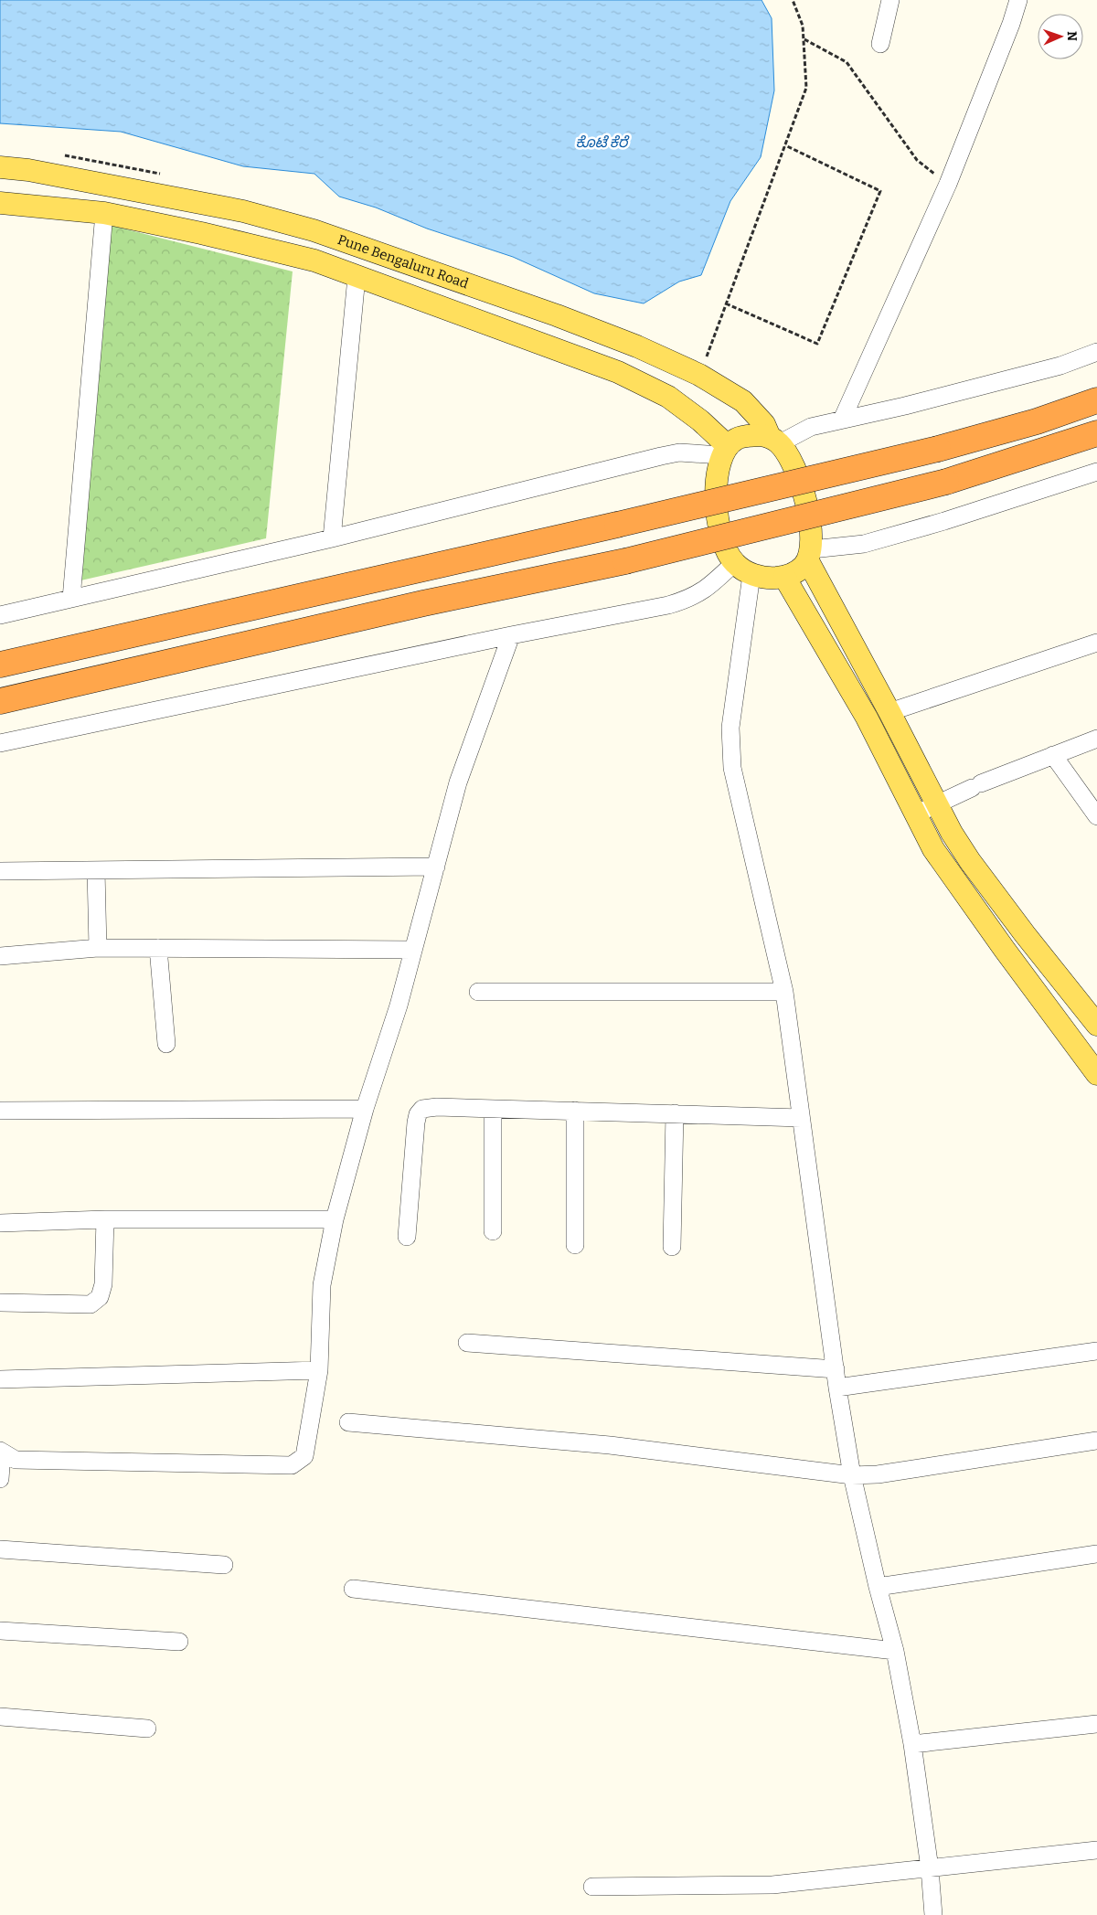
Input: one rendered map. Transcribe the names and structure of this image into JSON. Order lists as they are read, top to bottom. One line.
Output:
{"streets":{"main road":["Pune Bengaluru Road"]},"water":["ಕೊಟೆ ಕೆರೆ"],"north":"right"}
